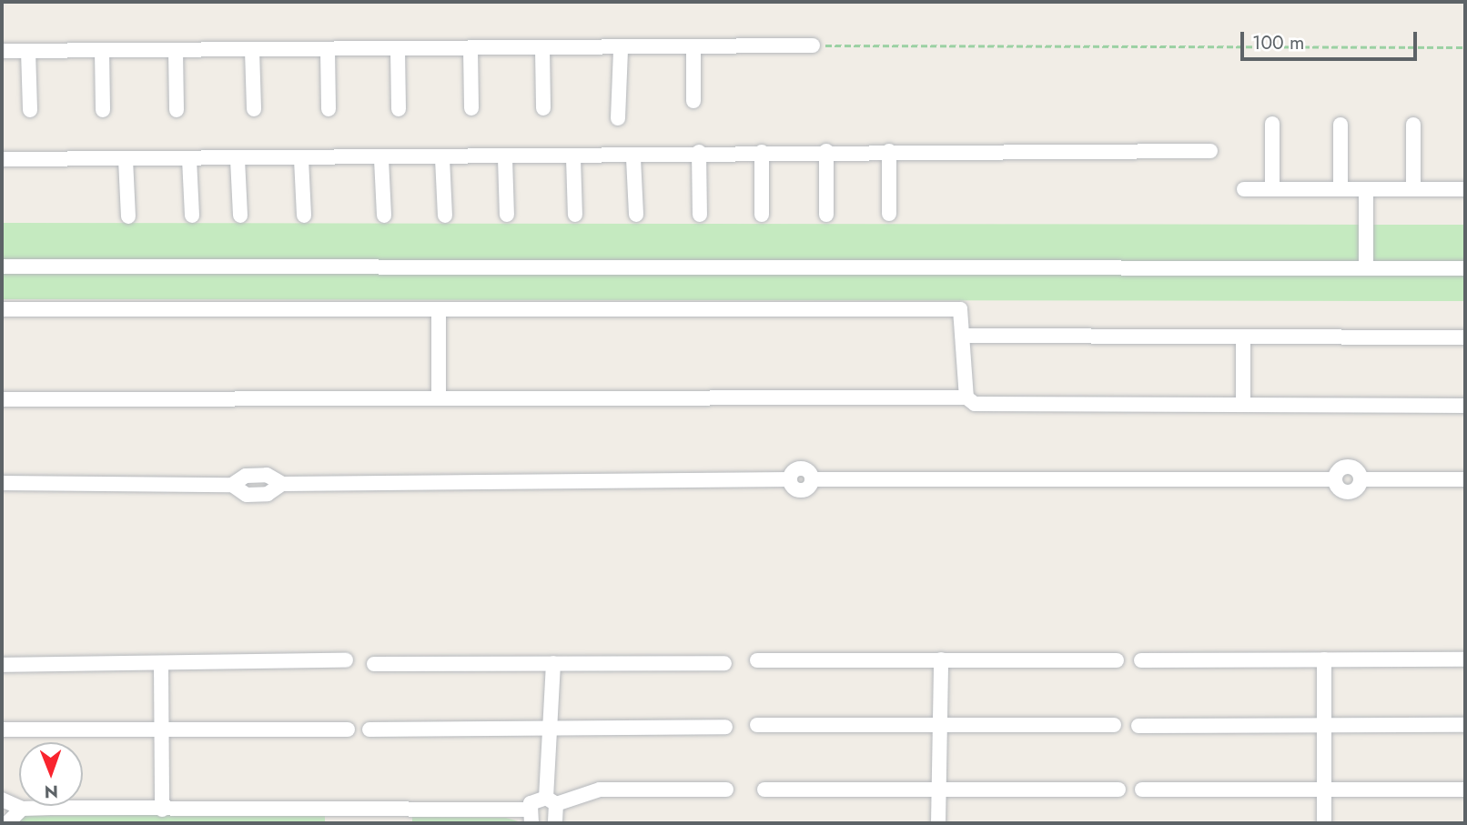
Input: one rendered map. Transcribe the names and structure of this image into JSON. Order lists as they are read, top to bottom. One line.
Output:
{"scale_bar":"100 m","north":"bottom"}
